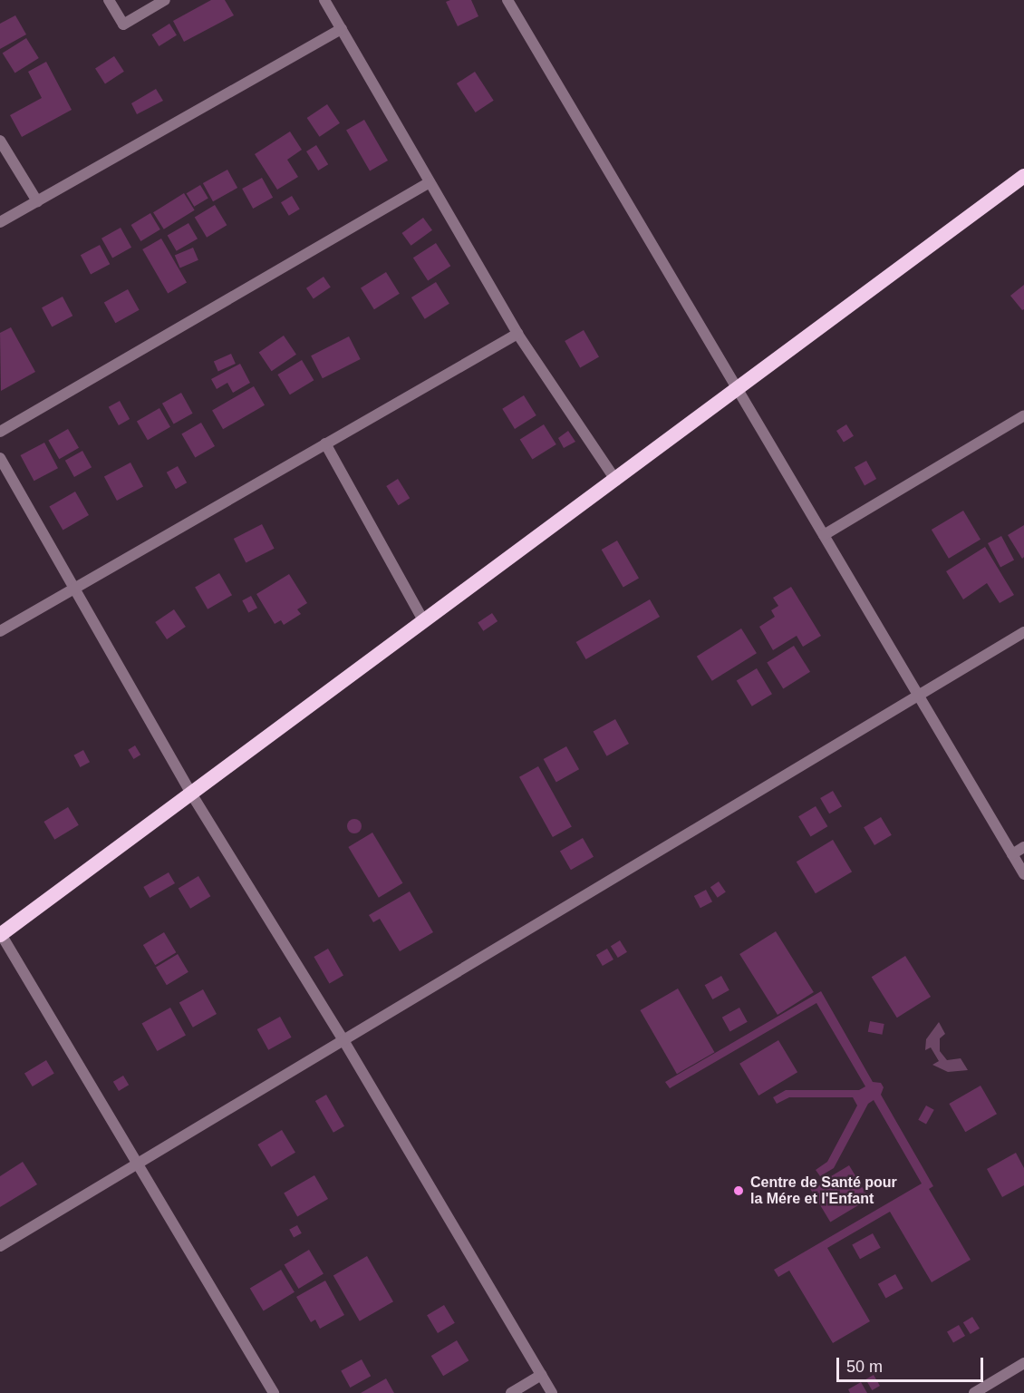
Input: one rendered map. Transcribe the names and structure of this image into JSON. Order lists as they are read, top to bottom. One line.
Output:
{"places":["Centre de Santé pour la Mére et l'Enfant"],"scale_bar":"50 m"}
